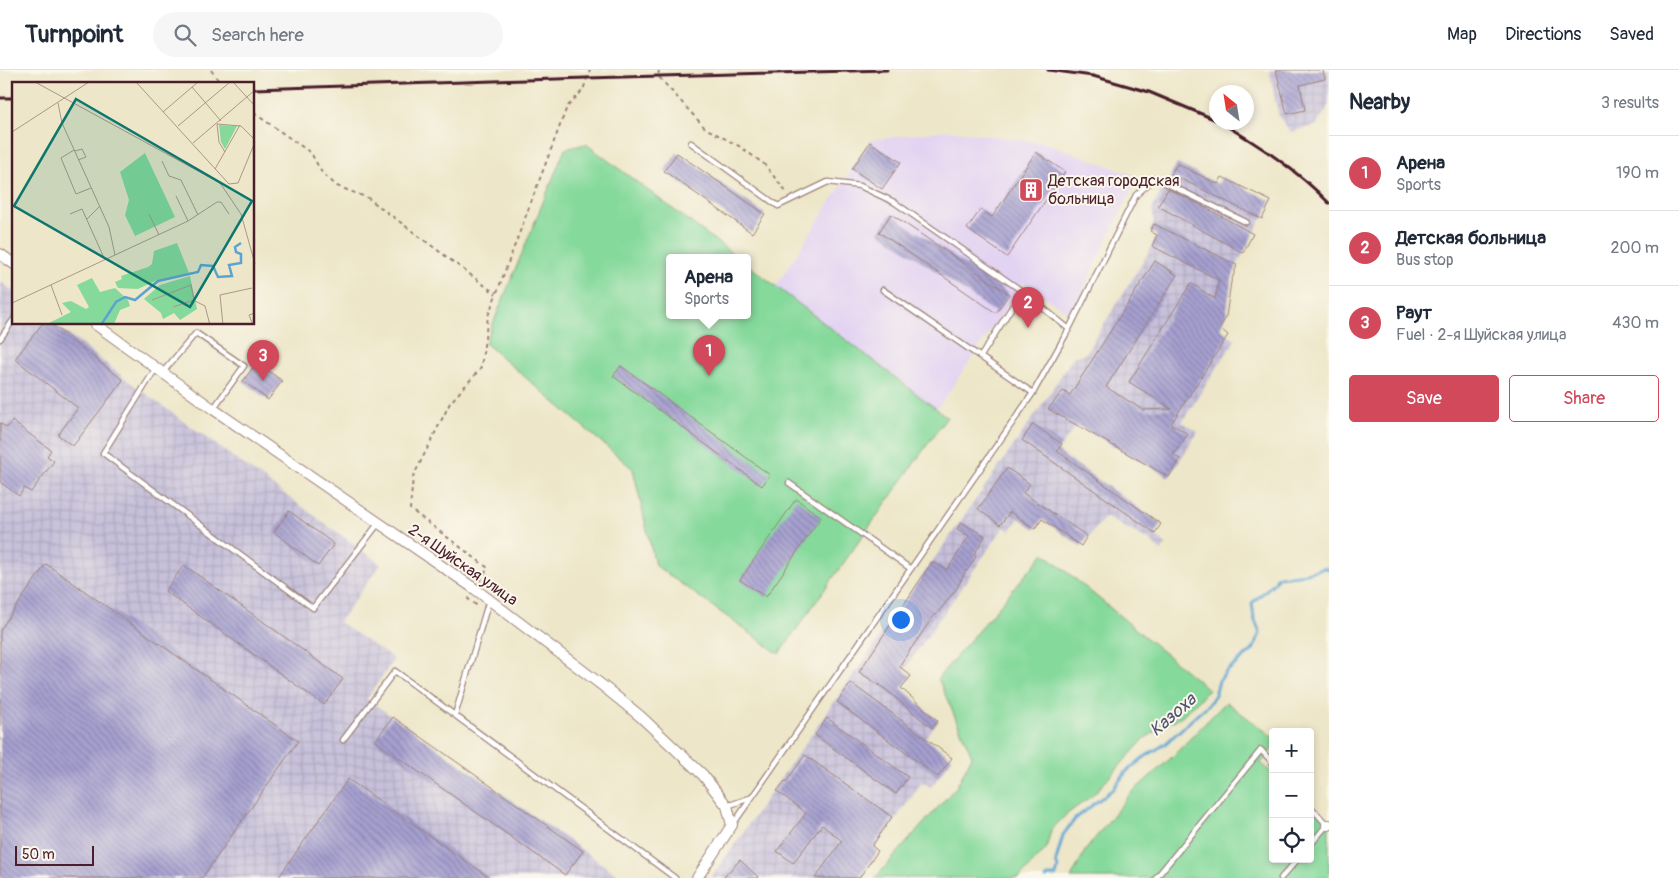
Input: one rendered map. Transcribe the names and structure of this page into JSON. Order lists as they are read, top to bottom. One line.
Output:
{"streets":{"street":["2-я Шуйская улица"]},"water":["Казоха"],"places":{"building":["Детская городская больница"]},"scale_bar":"50 m","north":"top left","page":{"header":"Turnpoint","search":"Search here","nav":["Map","Directions","Saved"],"heading":["Nearby","3 results"],"list":[{"mark":"1","name":"Арена","note":"Sports","value":"190 m"},{"mark":"2","name":"Детская больница","note":"Bus stop","value":"200 m"},{"mark":"3","name":"Раут","note":"Fuel · 2-я Шуйская улица","value":"430 m"}],"popup":["Арена","Sports"],"pins":["2","1","3"],"buttons":["Save","Share"],"map_buttons":["+","−"],"scale":"50 m"}}
